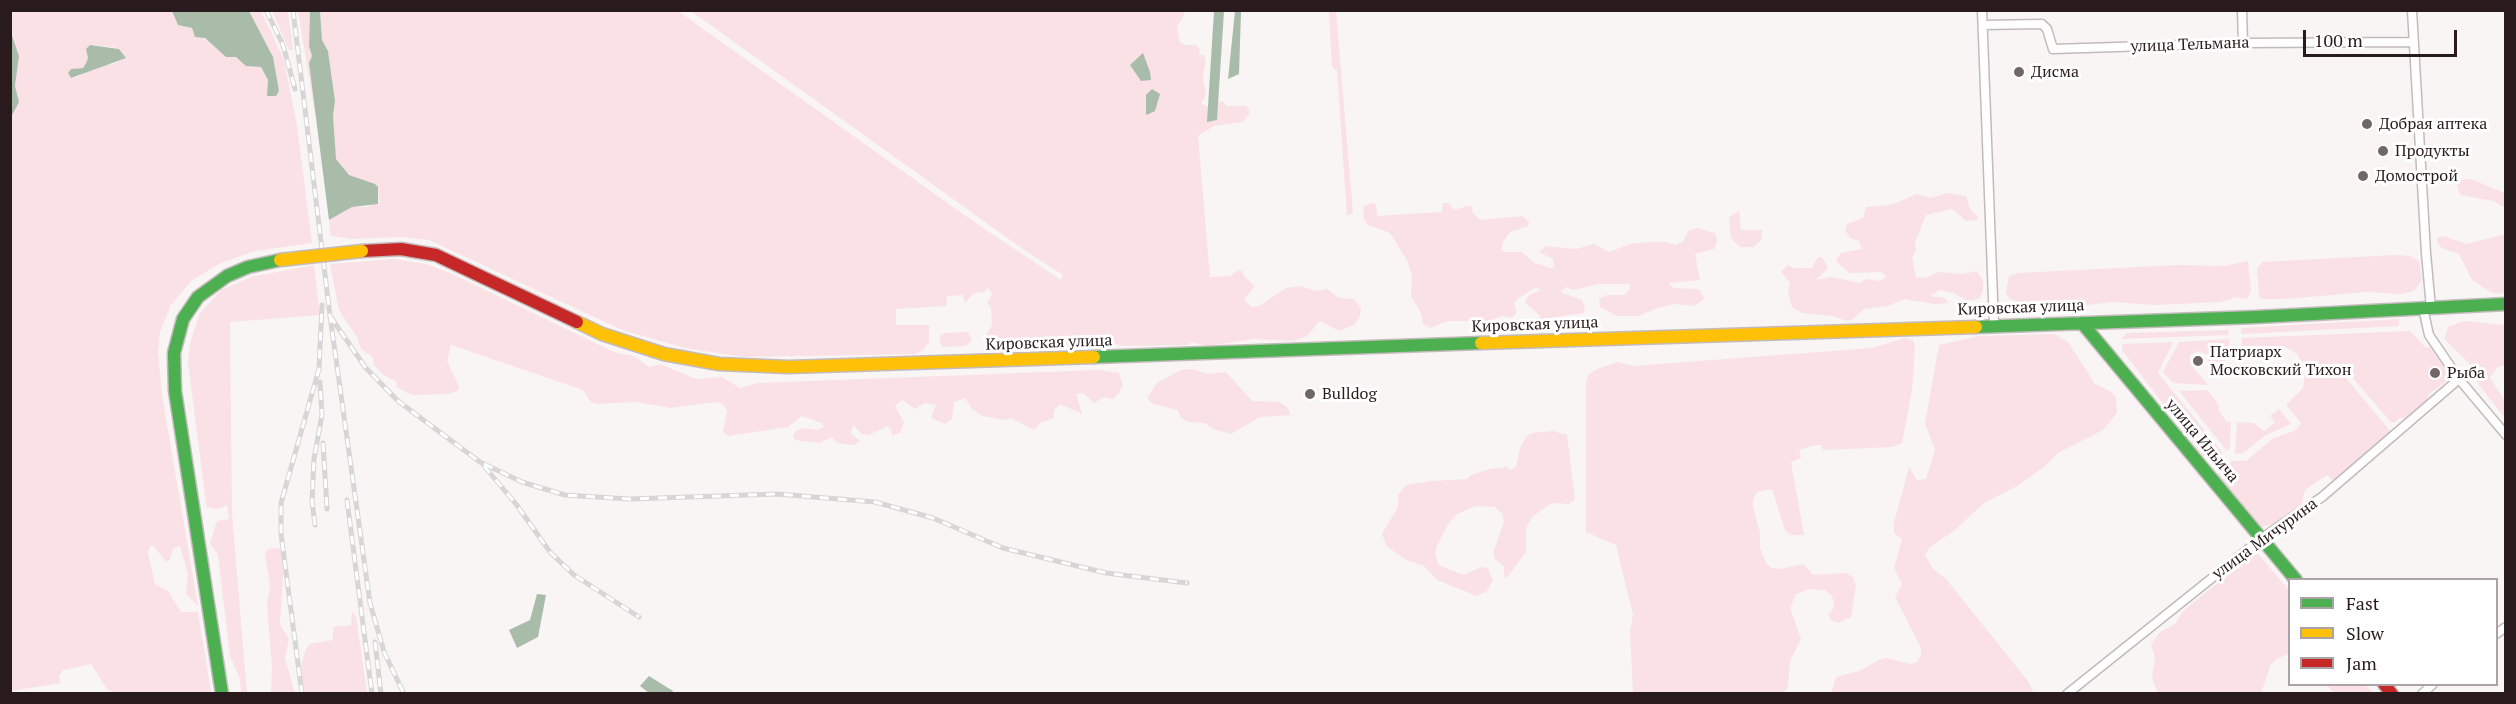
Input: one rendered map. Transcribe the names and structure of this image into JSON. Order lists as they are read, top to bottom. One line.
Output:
{"streets":{"main road":["Кировская улица","улица Ильича"],"street":["улица Тельмана","улица Мичурина"]},"crossings":[["Кировская улица","улица Ильича"],["улица Ильича","улица Мичурина"]],"places":["Дисма","Добрая аптека","Продукты","Домострой","Патриарх Московский Тихон","Рыба","Bulldog"],"legend":["Fast","Slow","Jam"],"scale_bar":"100 m"}
